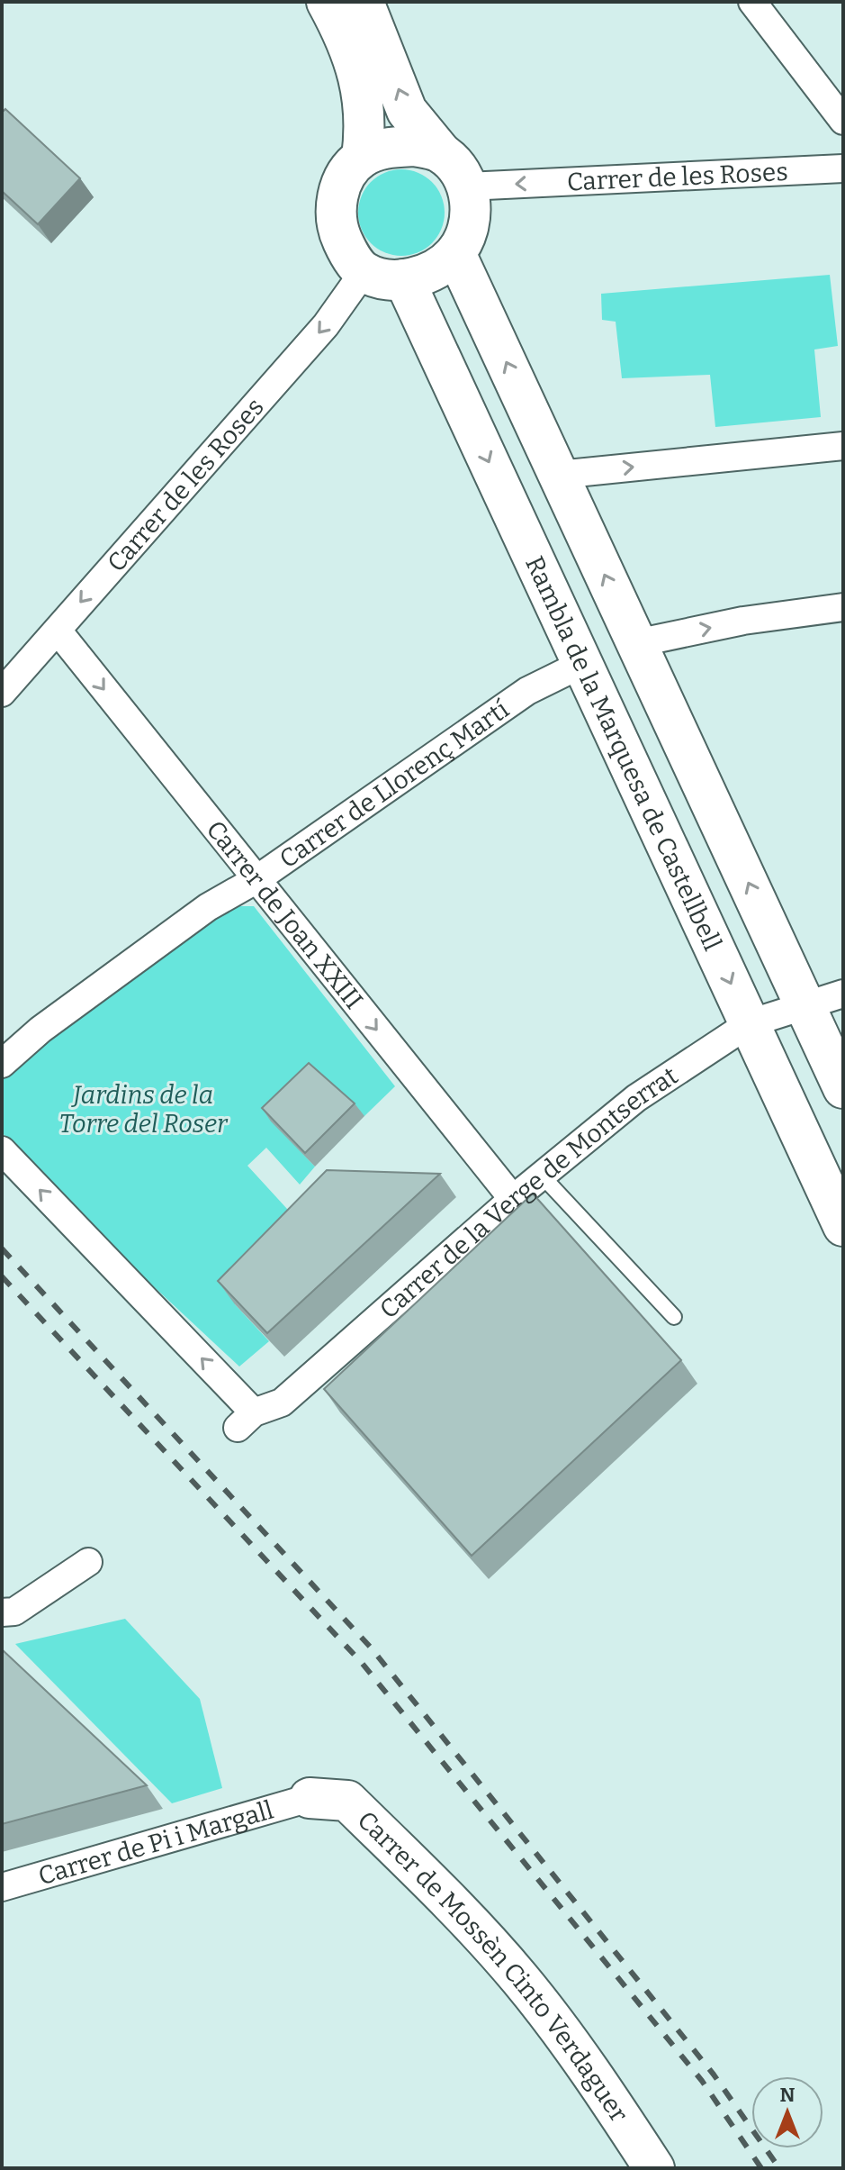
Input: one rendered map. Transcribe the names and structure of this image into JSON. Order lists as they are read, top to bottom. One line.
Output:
{"streets":{"street":["Carrer de les Roses","Rambla de la Marquesa de Castellbell","Carrer de Llorenç Martí","Carrer de Joan XXIII","Carrer de la Verge de Montserrat","Carrer de Pi i Margall","Carrer de Mossèn Cinto Verdaguer"]},"crossings":[["Carrer de les Roses","Rambla de la Marquesa de Castellbell"],["Carrer de les Roses","Carrer de Joan XXIII"],["Rambla de la Marquesa de Castellbell","Carrer de Llorenç Martí"],["Rambla de la Marquesa de Castellbell","Carrer de la Verge de Montserrat"],["Carrer de Llorenç Martí","Carrer de Joan XXIII"],["Carrer de Joan XXIII","Carrer de la Verge de Montserrat"],["Carrer de Pi i Margall","Carrer de Mossèn Cinto Verdaguer"]],"one_way":["Carrer de les Roses","Carrer de Joan XXIII"],"parks":["Jardins de la Torre del Roser"],"north":"top"}
